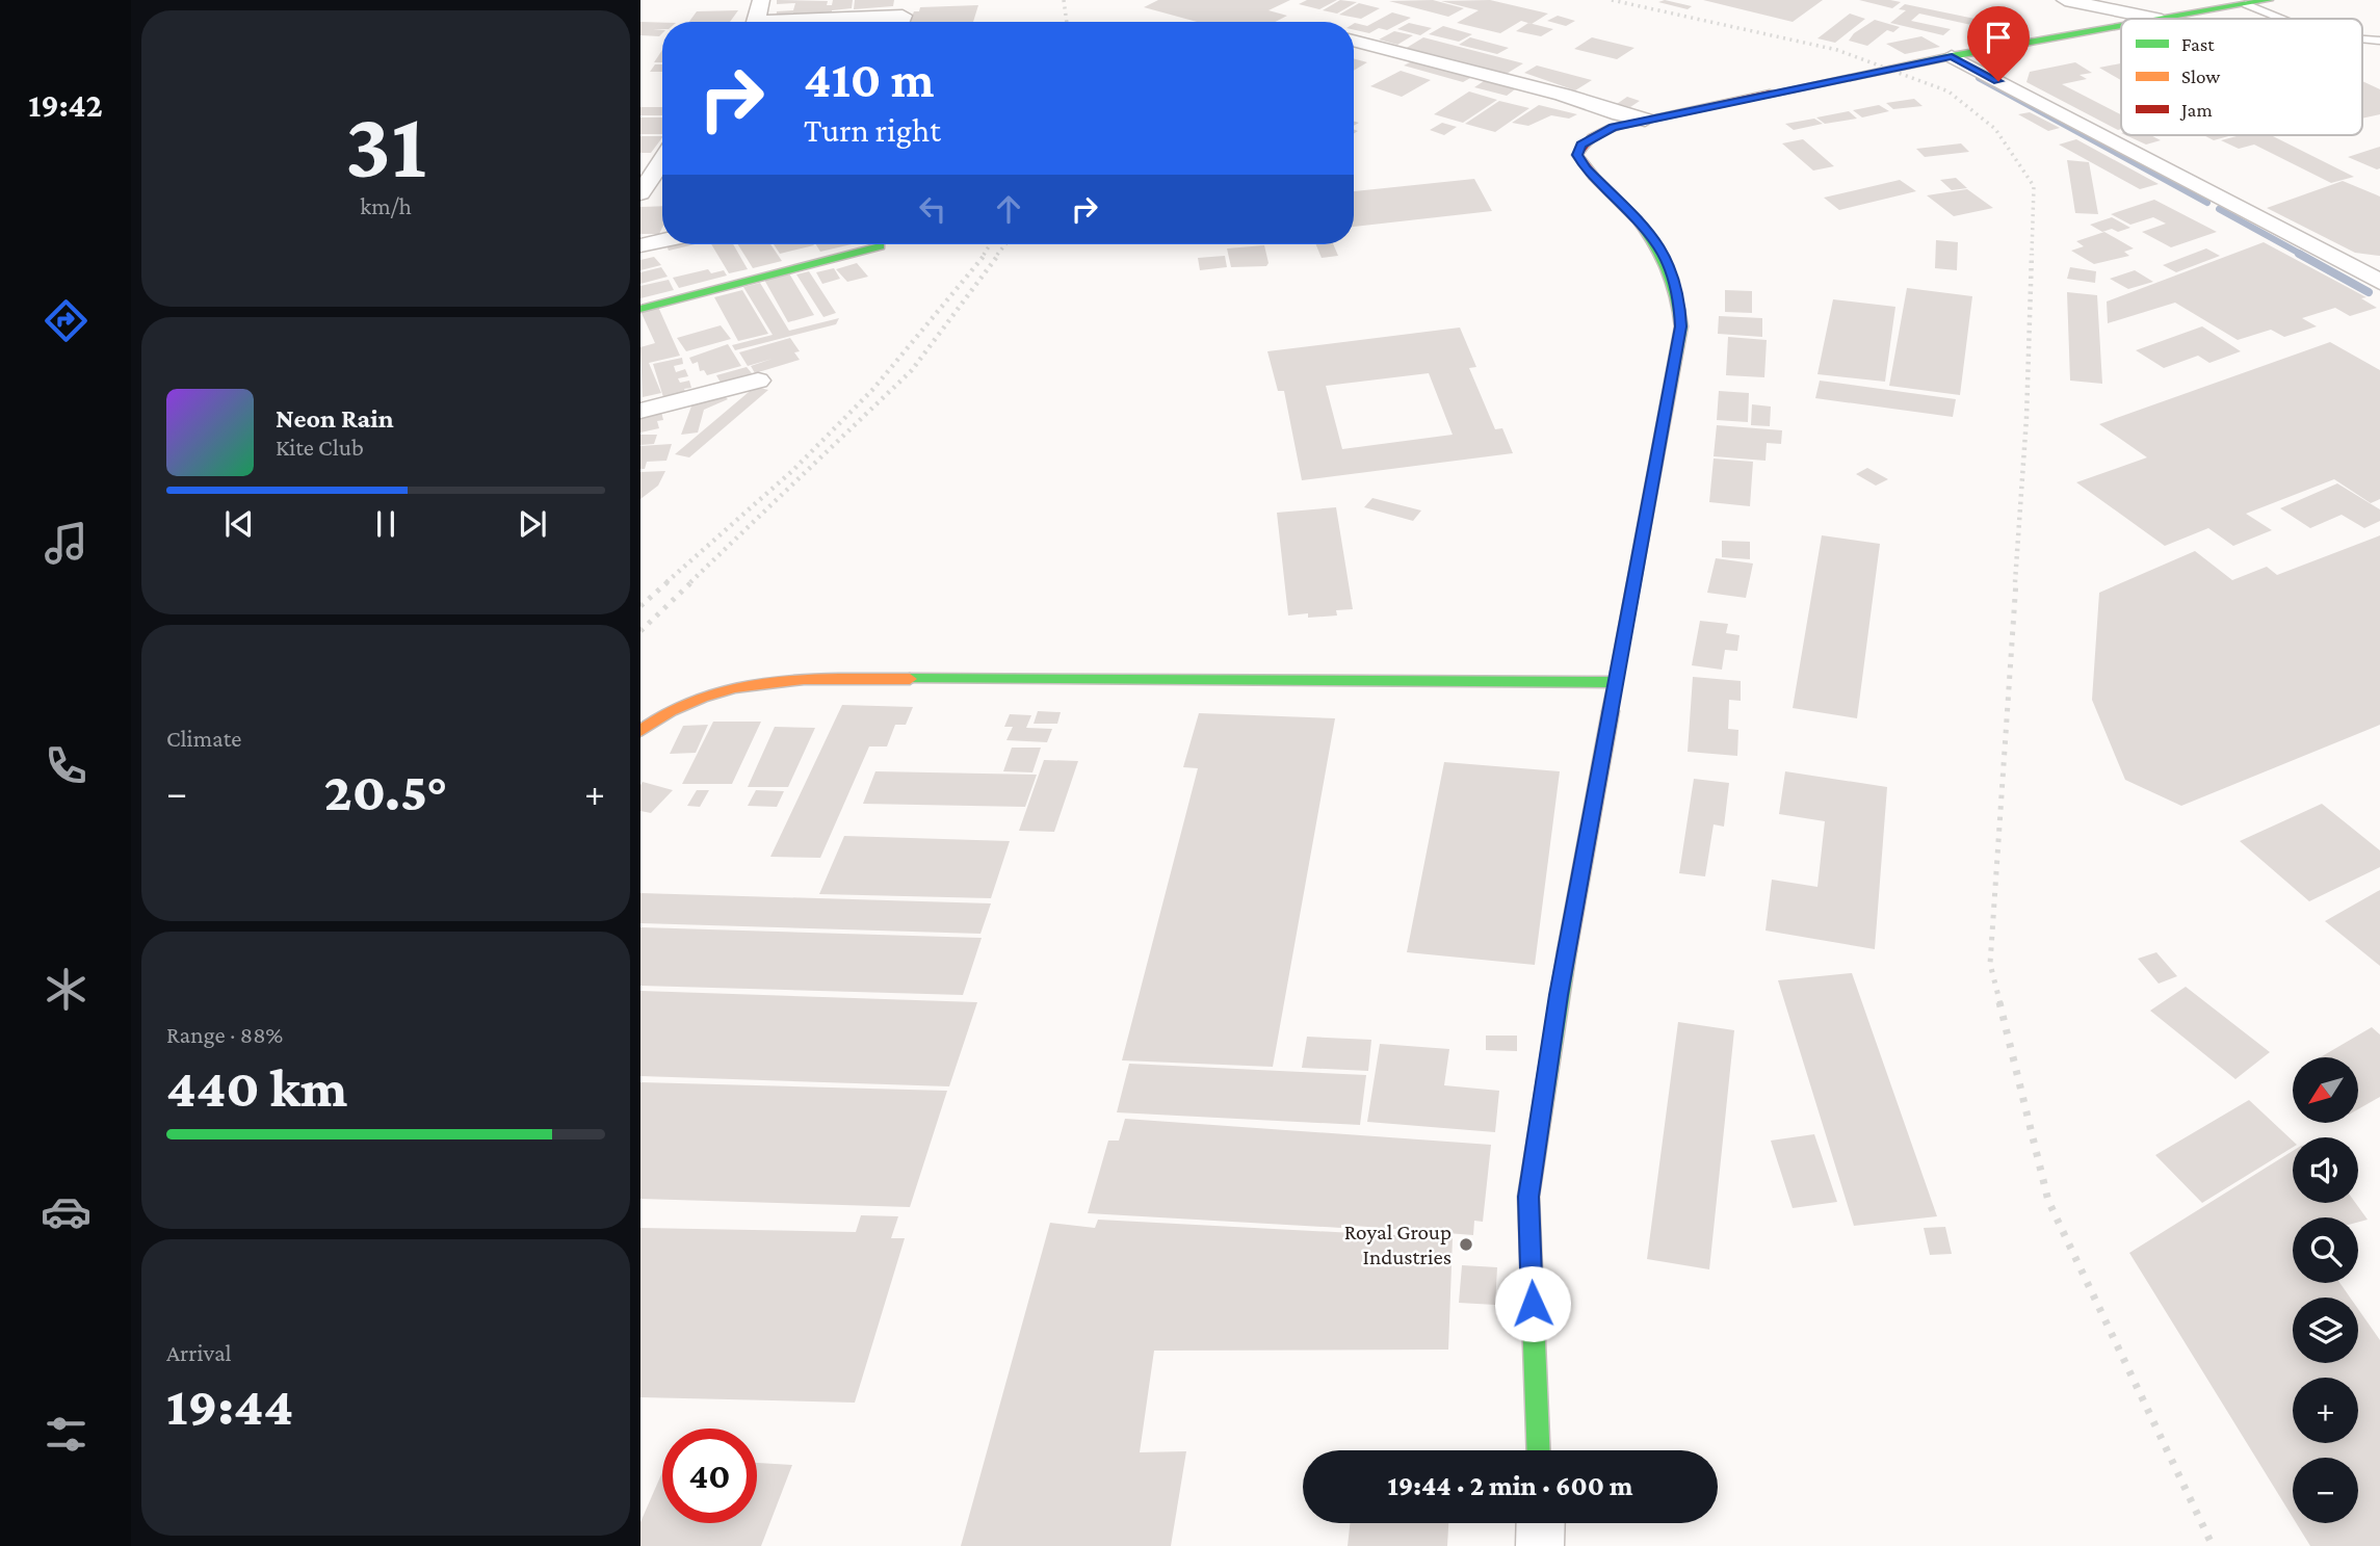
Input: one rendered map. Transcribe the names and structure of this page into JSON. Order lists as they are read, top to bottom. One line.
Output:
{"places":["Royal Group Industries"],"legend":["Fast","Slow","Jam"],"north":"bottom left","page":{"tabs":"19:42","tile":[["31","km/h"],"Climate",["Range · 88%","440 km"],["Arrival","19:44"]],"turn":["410 m","Turn right"],"song":["Neon Rain","Kite Club"],"heat":["−","20.5°","+"],"map_buttons":["+","−"],"limit":"40","trip":"19:44 · 2 min · 600 m"}}
